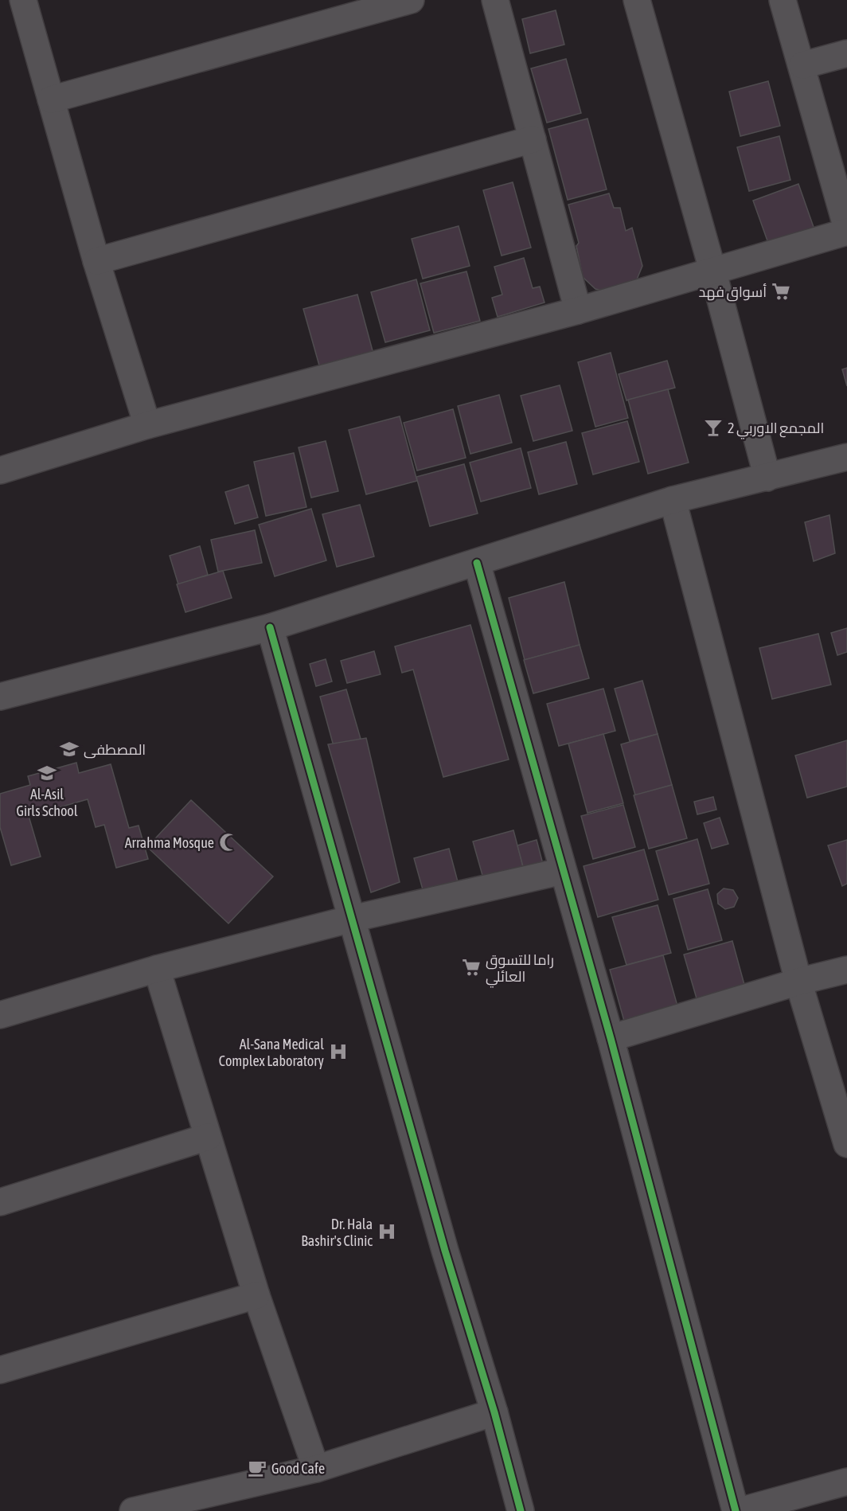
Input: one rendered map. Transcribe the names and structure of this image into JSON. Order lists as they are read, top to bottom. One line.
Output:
{"places":{"supermarket":["أسواق فهد","راما للتسوق العائلي"],"bar":["المجمع الاوربي 2"],"school or university":["المصطفى","Al-Asil Girls School"],"mosque":["Arrahma Mosque"],"hospital":["Al-Sana Medical Complex Laboratory","Dr. Hala Bashir's Clinic"],"cafe":["Good Cafe"]}}
